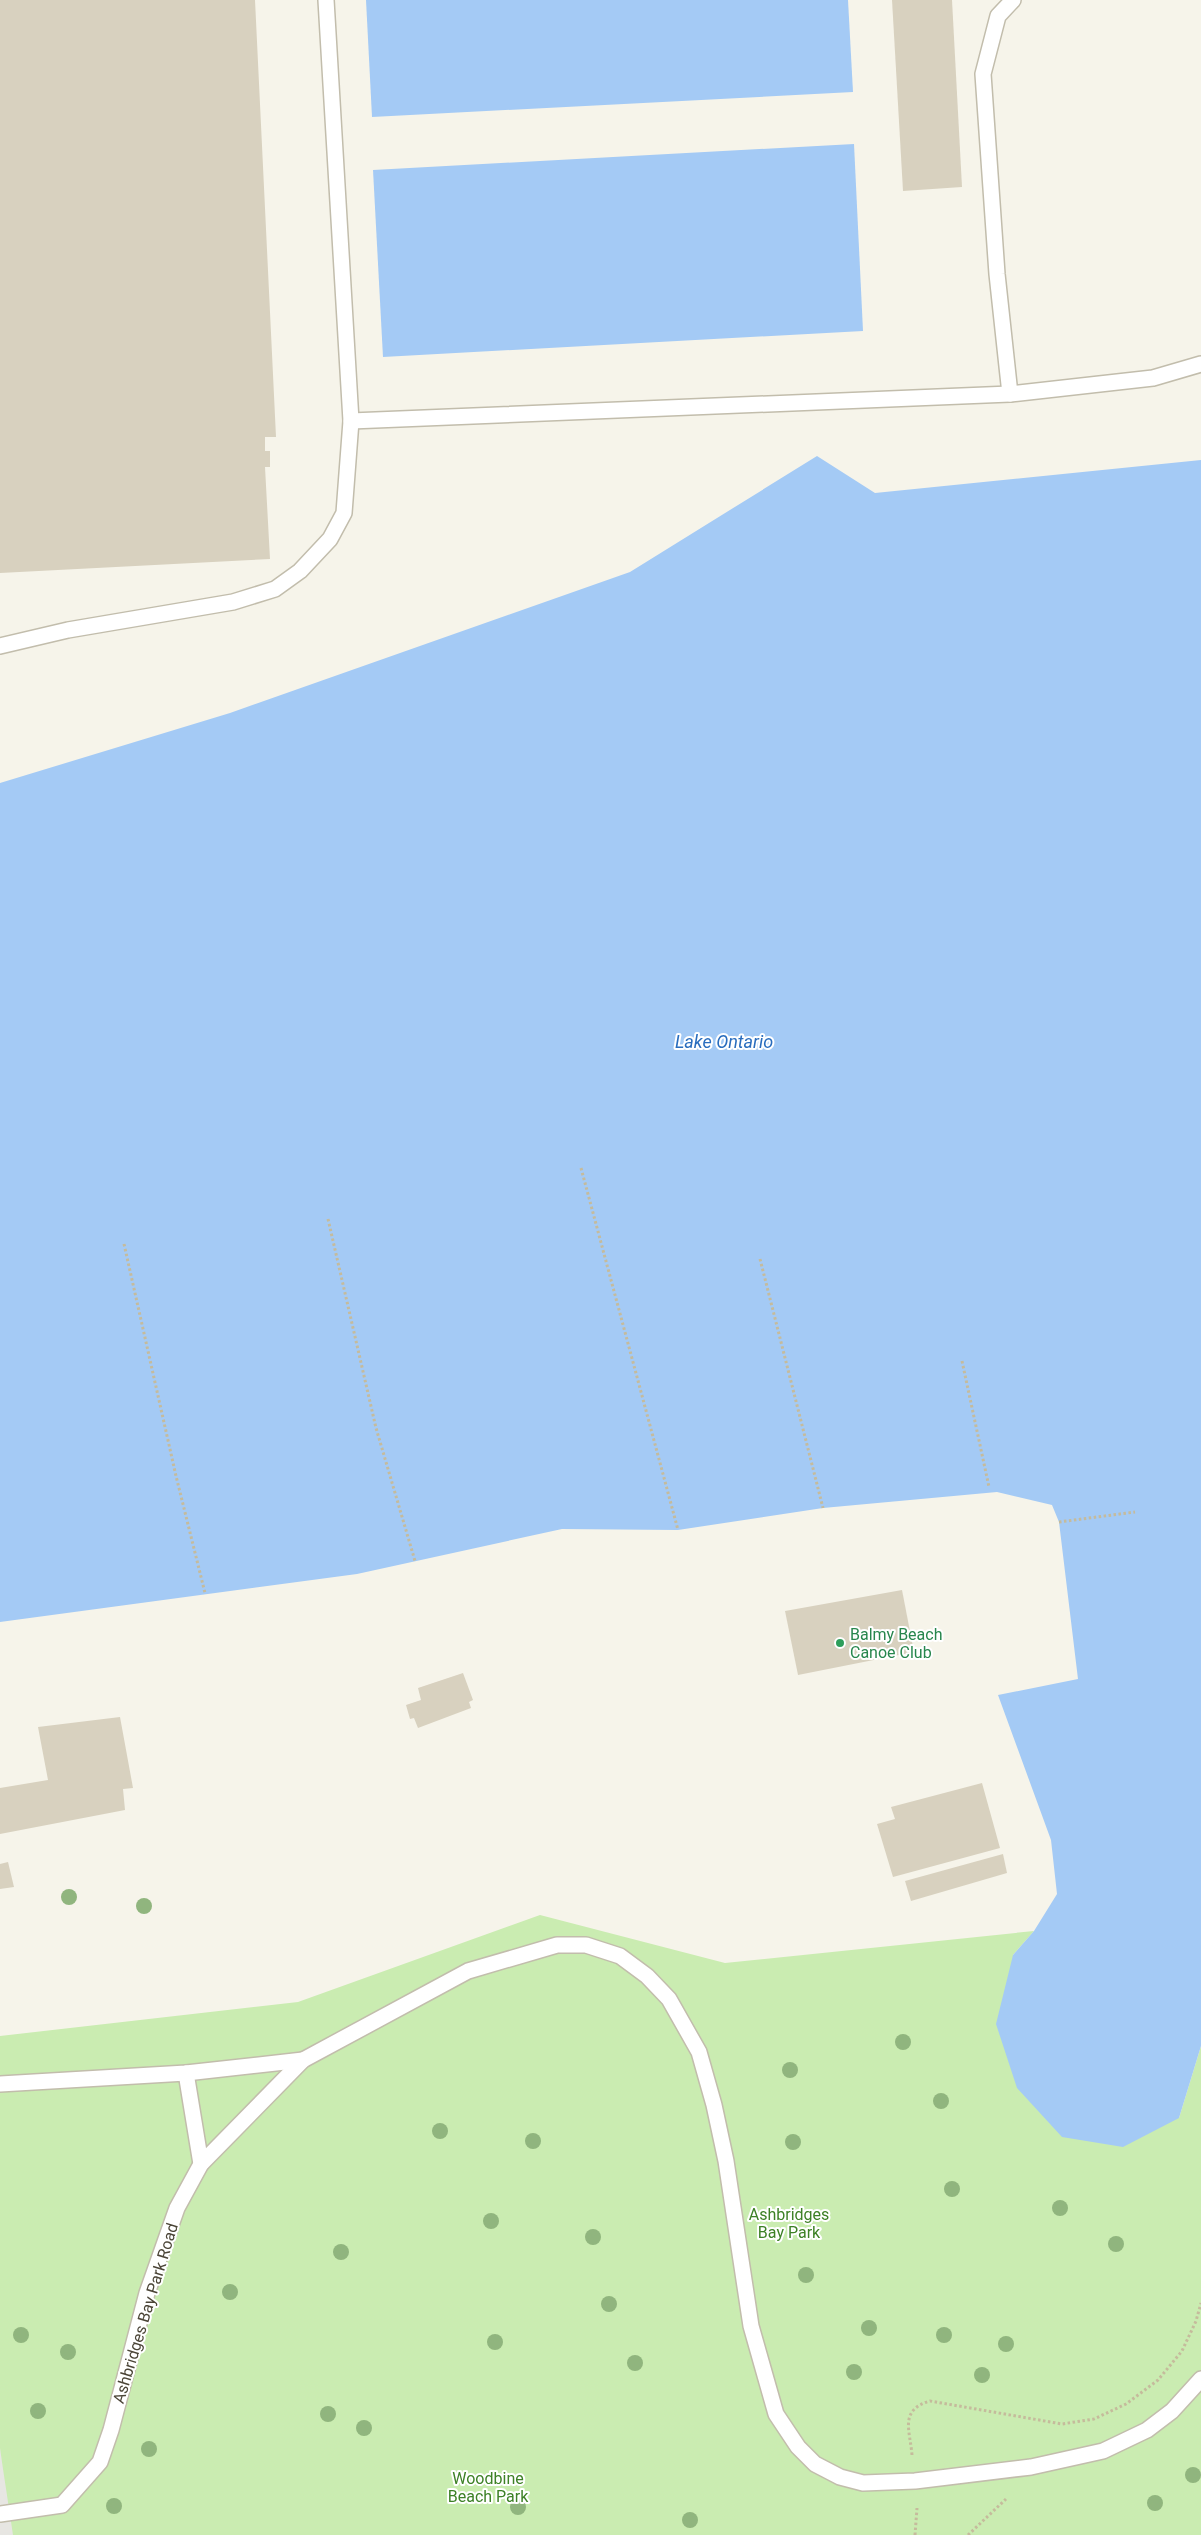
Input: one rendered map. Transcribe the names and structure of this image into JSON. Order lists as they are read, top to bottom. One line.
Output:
{"streets":{"lane":["Ashbridges Bay Park Road"]},"water":["Lake Ontario"],"parks":["Ashbridges Bay Park","Woodbine Beach Park"],"places":["Balmy Beach Canoe Club"]}
